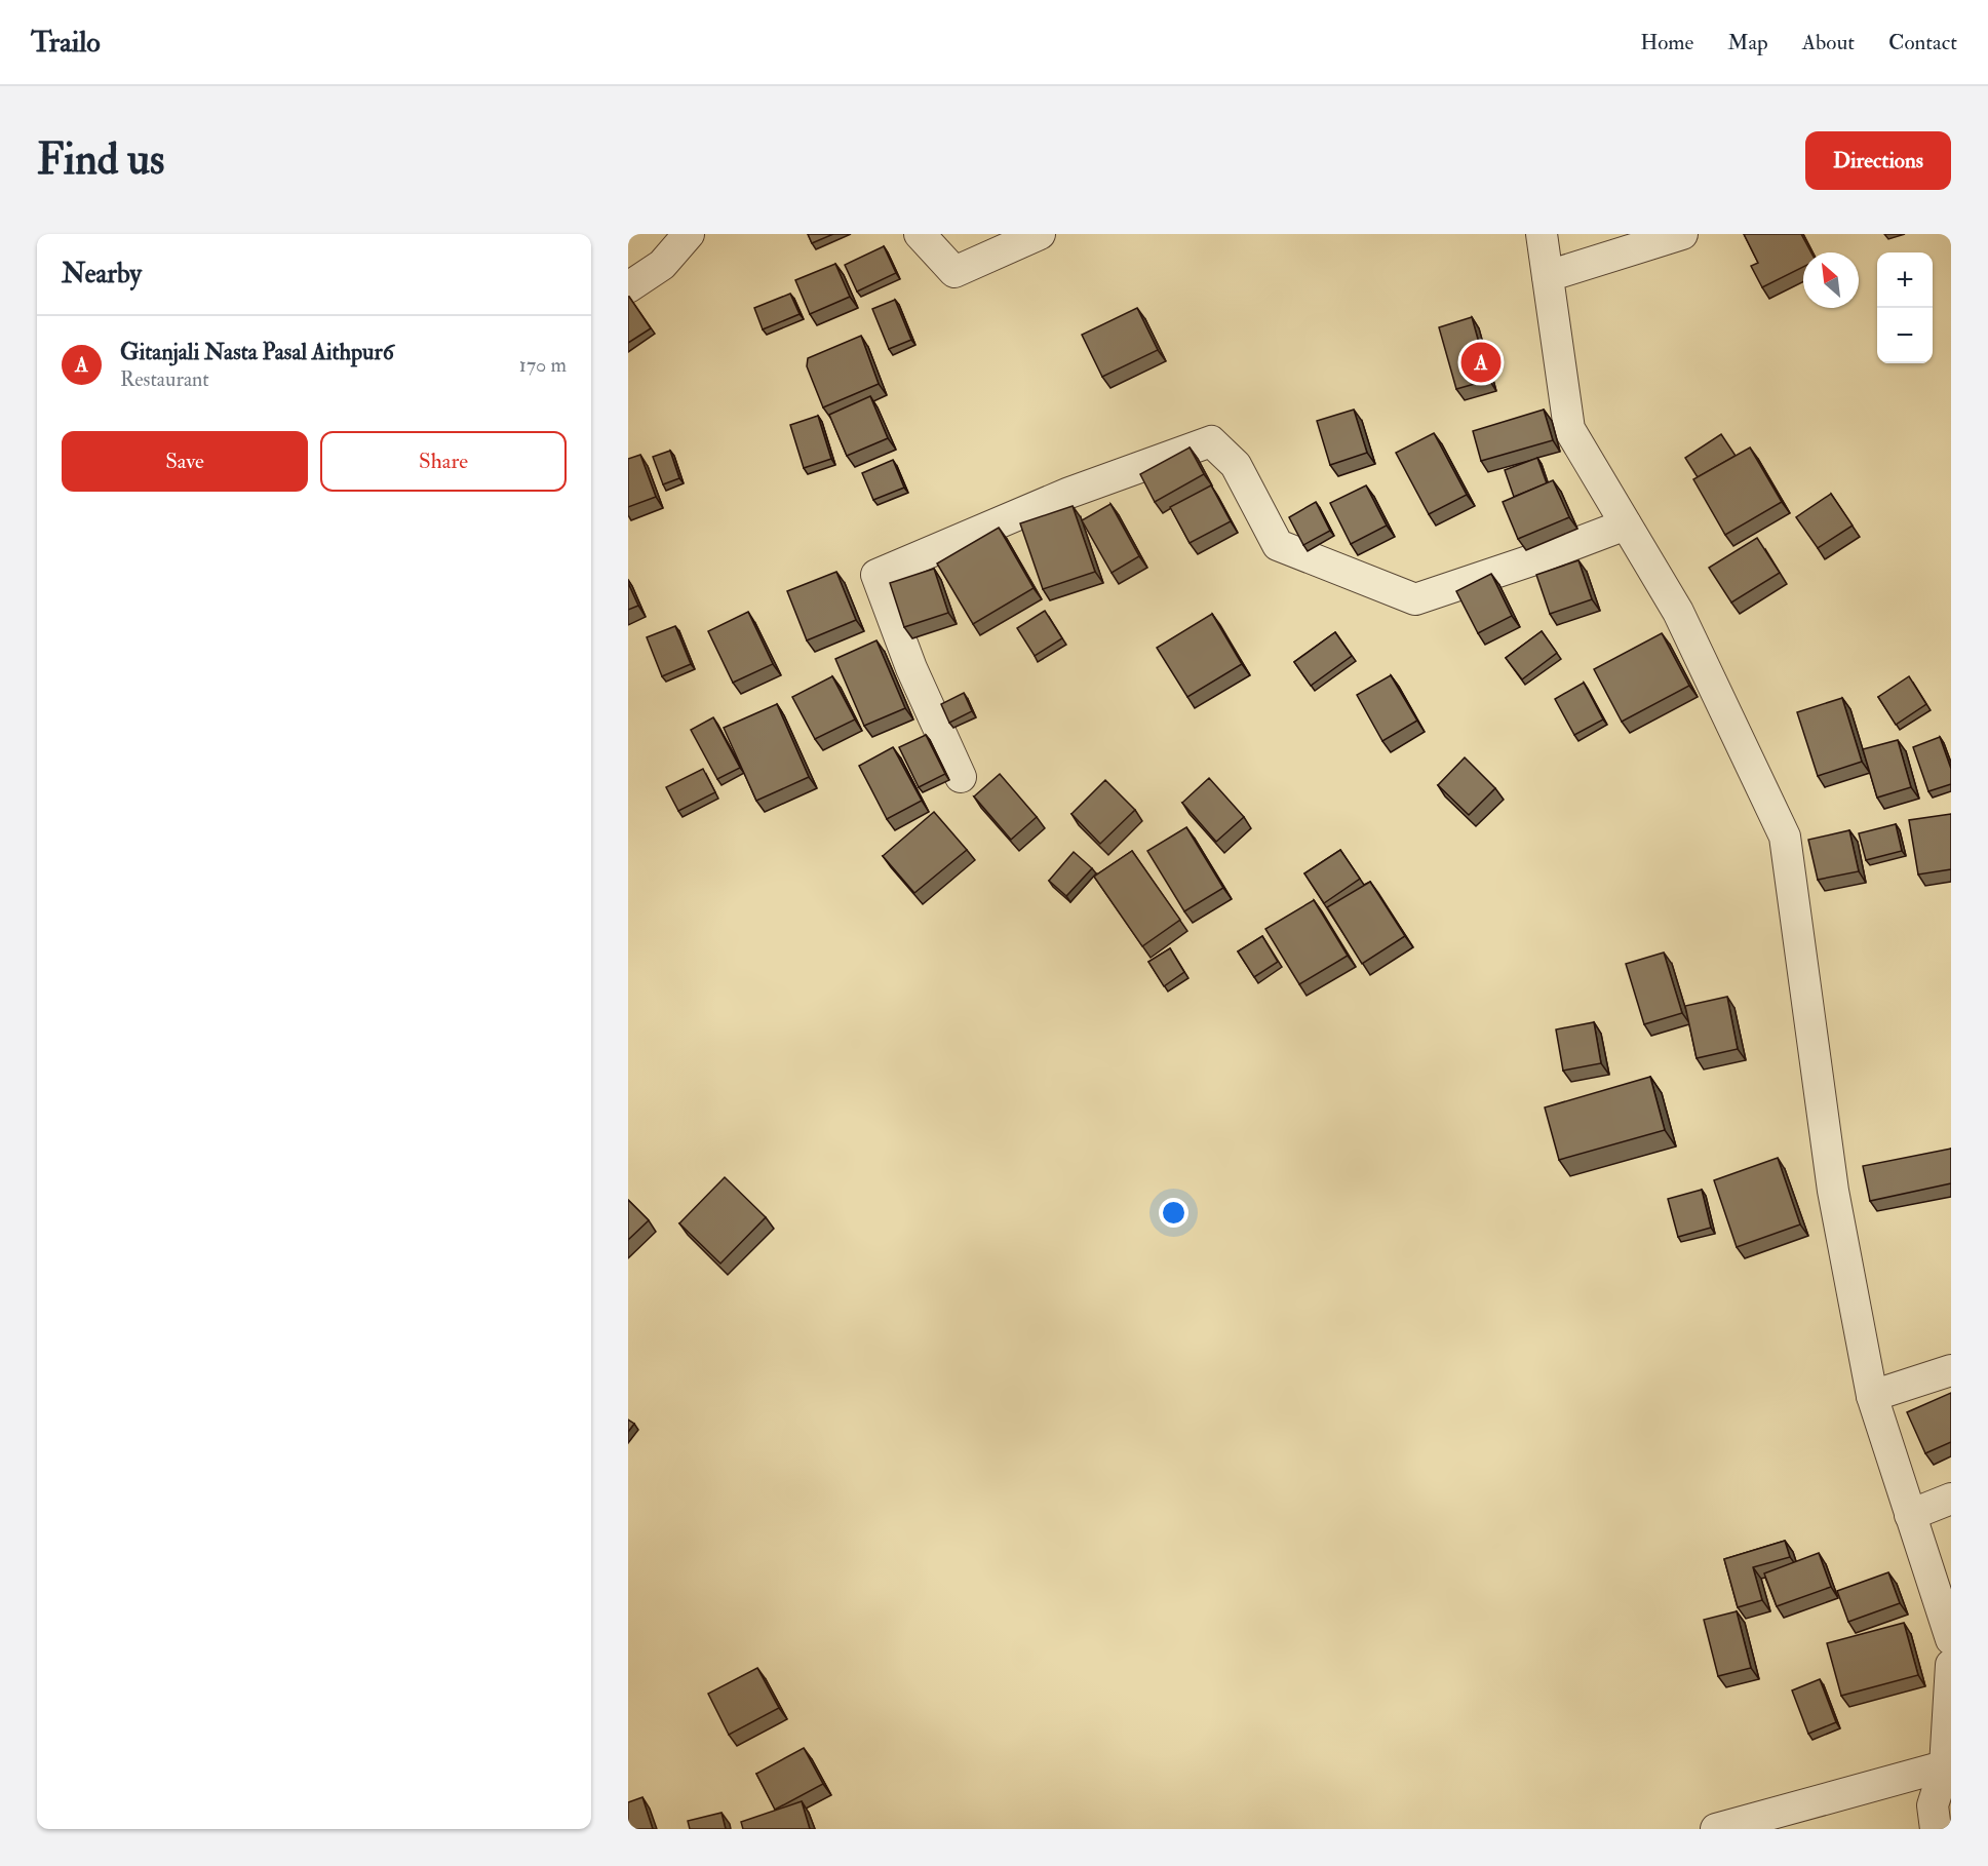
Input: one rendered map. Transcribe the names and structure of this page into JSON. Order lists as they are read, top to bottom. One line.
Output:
{"north":"top left","page":{"header":"Trailo","nav":["Home","Map","About","Contact"],"buttons":["Directions",["Save","Share"]],"title":"Find us","heading":"Nearby","map_buttons":["+","−"],"list":[{"mark":"A","name":"Gitanjali Nasta Pasal Aithpur6","note":"Restaurant","value":"170 m"}],"pins":"A"}}
